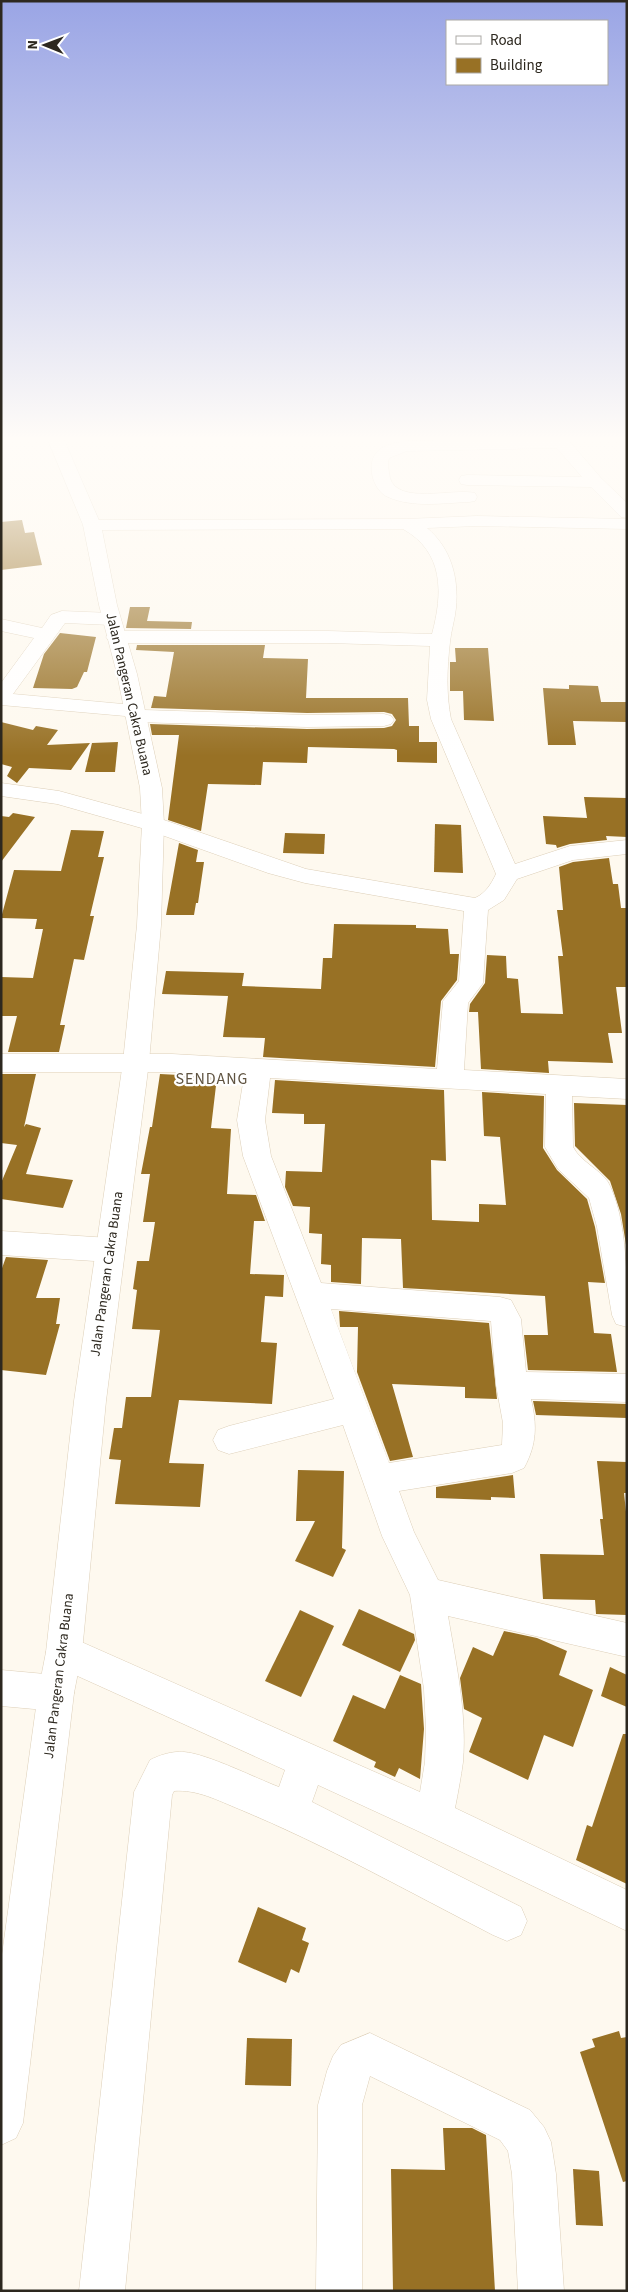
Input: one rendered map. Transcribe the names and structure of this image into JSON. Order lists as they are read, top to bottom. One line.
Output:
{"streets":{"street":["Jalan Pangeran Cakra Buana"]},"districts":["SENDANG"],"legend":["Road","Building"],"north":"left"}
